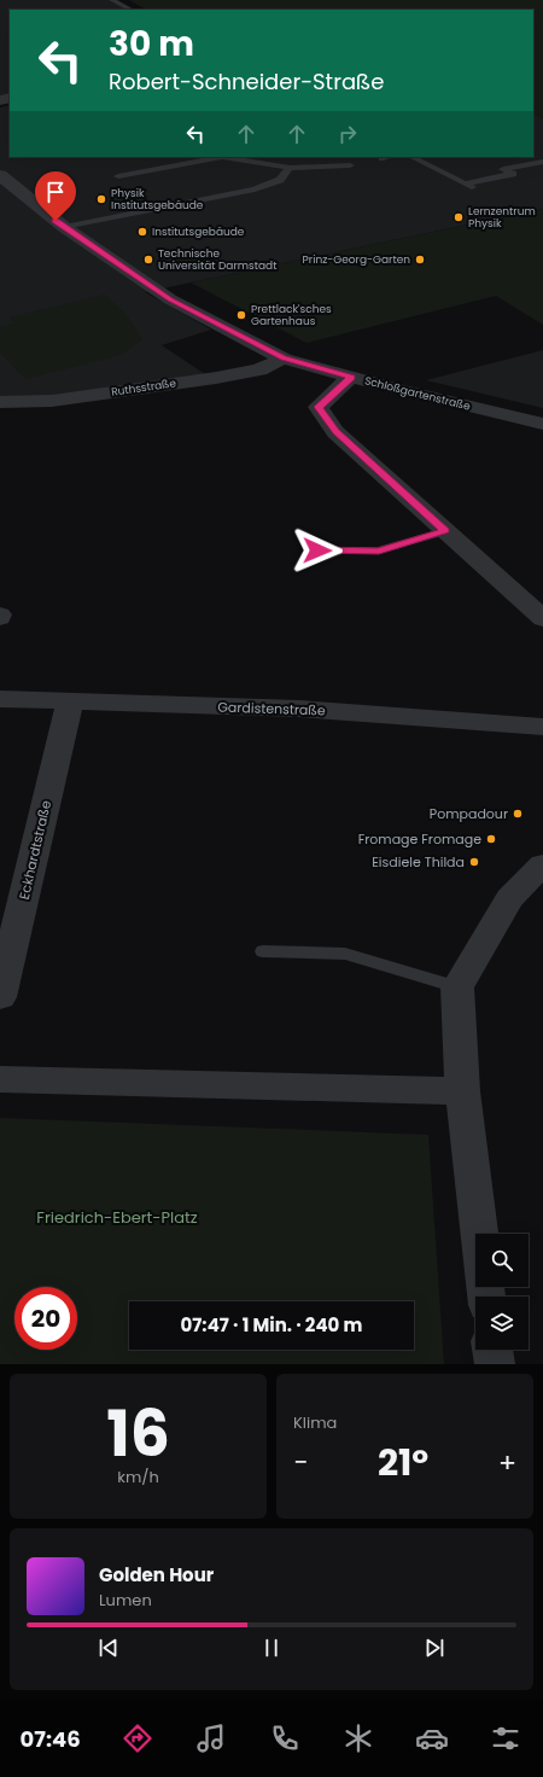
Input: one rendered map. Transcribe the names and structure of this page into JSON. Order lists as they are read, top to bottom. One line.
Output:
{"streets":{"street":["Ruthsstraße","Schloßgartenstraße","Gardistenstraße","Eckhardtstraße"]},"crossings":[["Ruthsstraße","Schloßgartenstraße"],["Gardistenstraße","Eckhardtstraße"]],"parks":["Friedrich-Ebert-Platz"],"places":["Physik Institutsgebäude","Lernzentrum Physik","Institutsgebäude","Technische Universität Darmstadt","Prinz-Georg-Garten","Prettlack'sches Gartenhaus","Pompadour","Fromage Fromage","Eisdiele Thilda"],"page":{"turn":["30 m","Robert-Schneider-Straße"],"limit":"20","trip":"07:47 · 1 Min. · 240 m","tile":[["16","km/h"],"Klima"],"heat":["−","21°","+"],"song":["Golden Hour","Lumen"],"tabs":"07:46"}}
